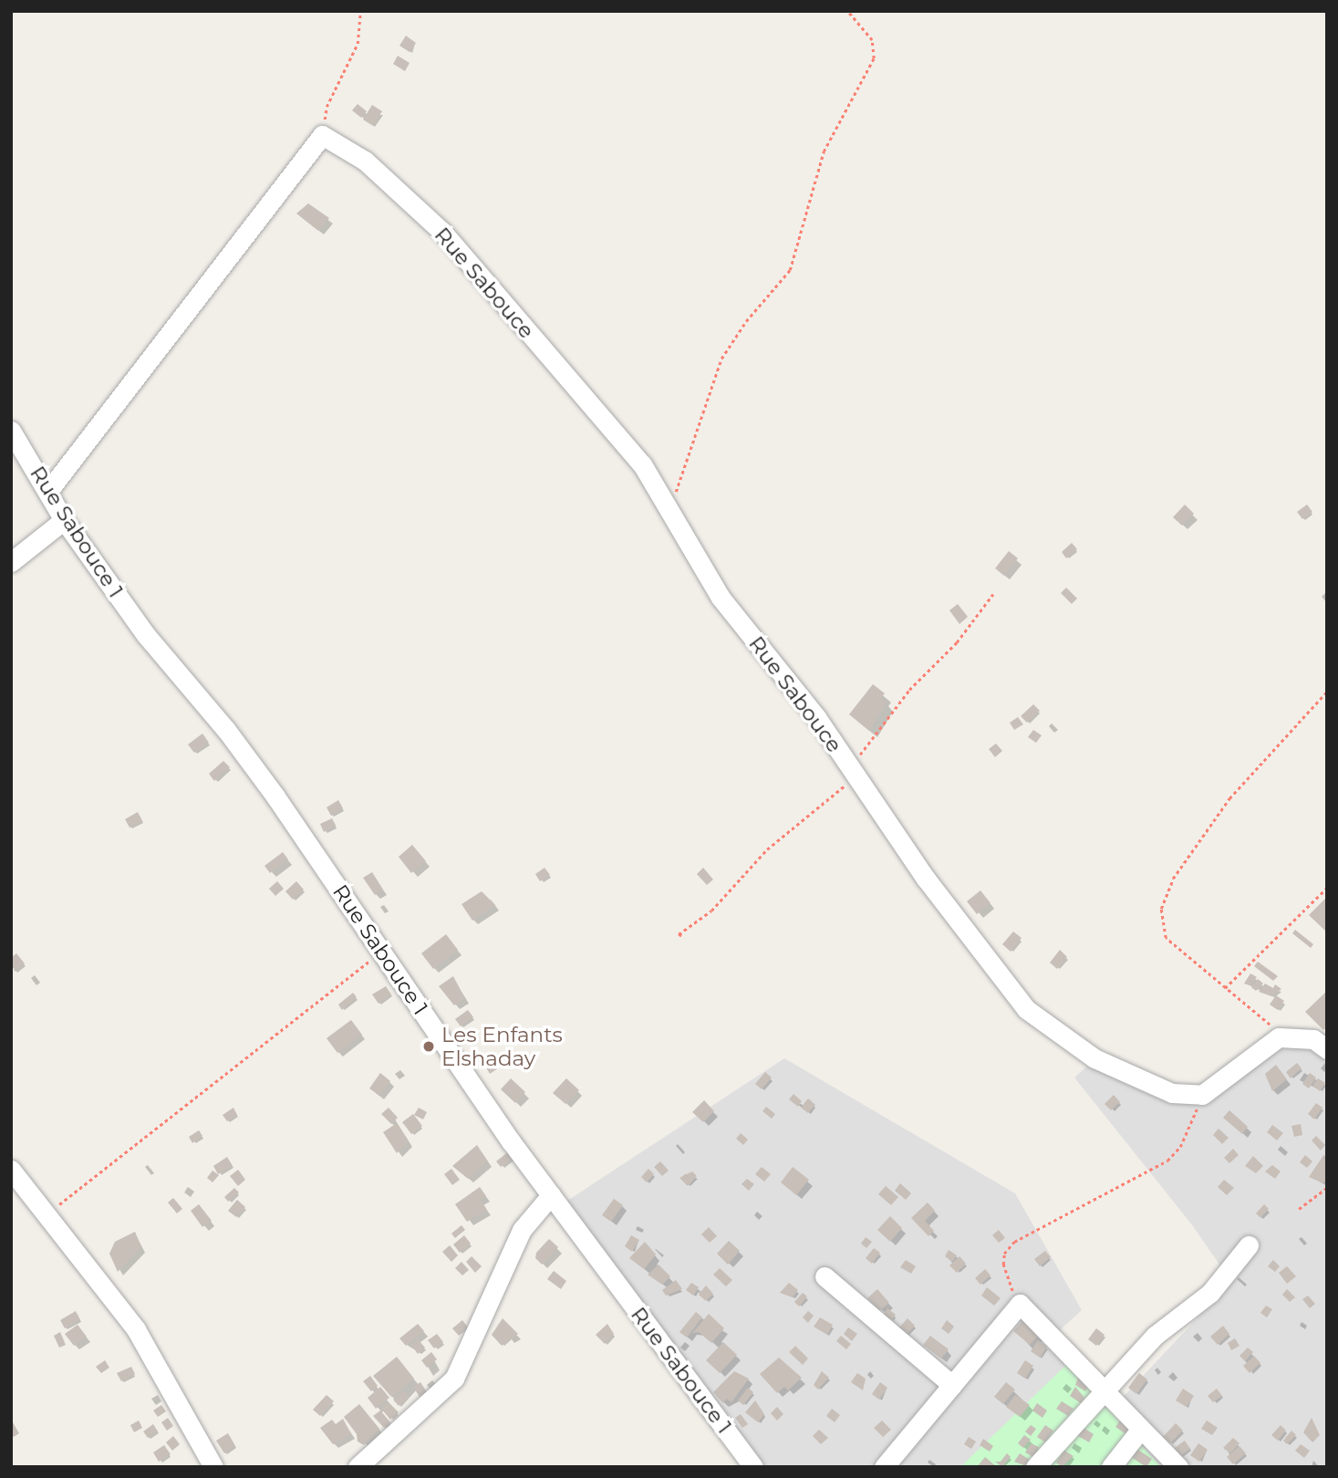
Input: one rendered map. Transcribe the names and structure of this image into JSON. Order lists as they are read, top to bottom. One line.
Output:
{"streets":{"street":["Rue Sabouce","Rue Sabouce 1"]},"places":["Les Enfants Elshaday"]}
